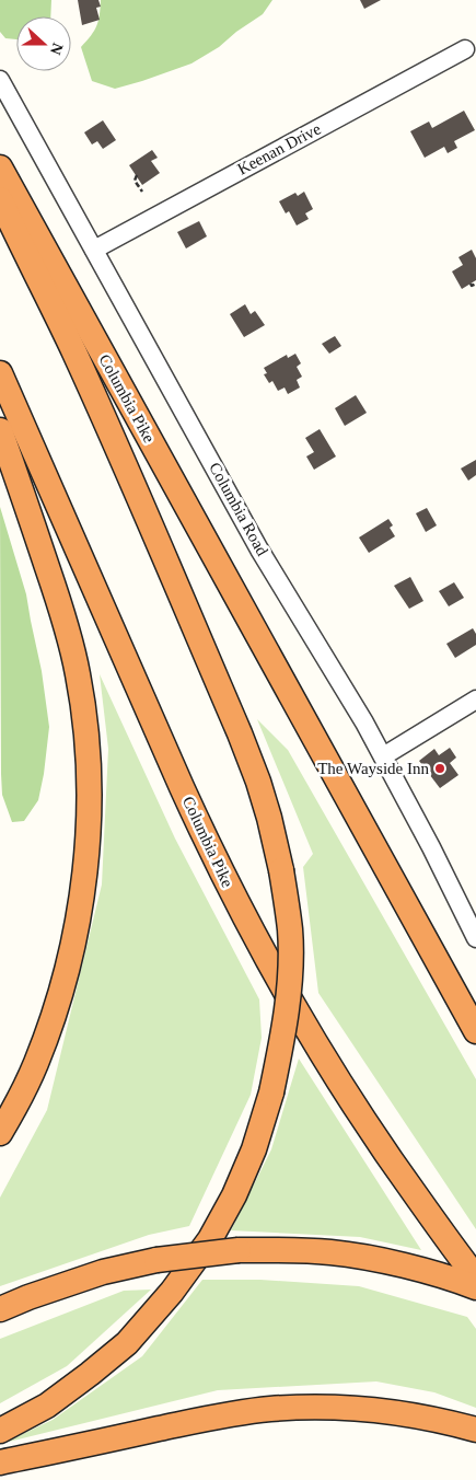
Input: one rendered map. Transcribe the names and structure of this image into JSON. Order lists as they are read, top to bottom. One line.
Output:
{"streets":{"highway":["Columbia Pike"],"street":["Keenan Drive","Columbia Road"]},"crossings":[["Keenan Drive","Columbia Road"]],"places":["The Wayside Inn"],"north":"right"}
